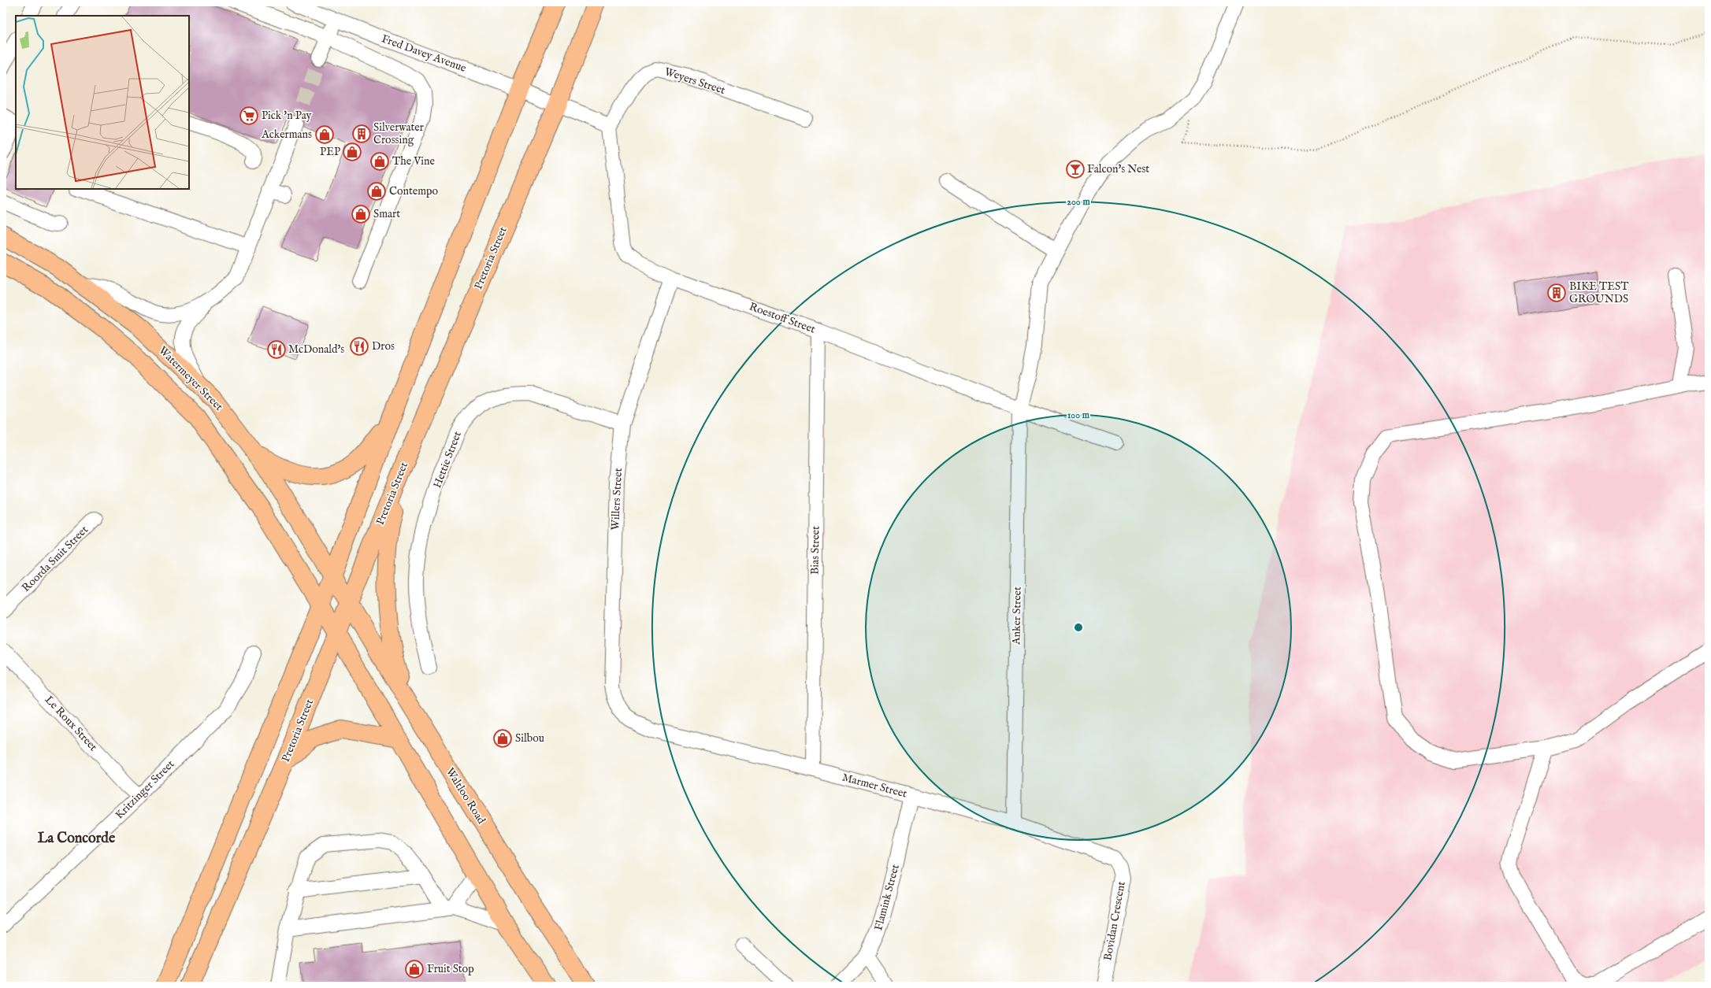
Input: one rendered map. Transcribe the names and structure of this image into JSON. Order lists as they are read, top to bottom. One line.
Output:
{"streets":{"main road":["Pretoria Street","Watermeyer Street","Waltloo Road"],"street":["Fred Davey Avenue","Weyers Street","Roestoff Street","Hettie Street","Willers Street","Bias Street","Roorda Smit Street","Anker Street","Le Roux Street","Marmer Street","Kritzinger Street","Flamink Street","Bovidan Crescent"]},"crossings":[["Fred Davey Avenue","Pretoria Street"],["Weyers Street","Roestoff Street"],["Pretoria Street","Watermeyer Street"],["Pretoria Street","Waltloo Road"],["Roestoff Street","Willers Street"],["Roestoff Street","Bias Street"],["Roestoff Street","Anker Street"],["Watermeyer Street","Waltloo Road"],["Hettie Street","Willers Street"],["Willers Street","Marmer Street"],["Bias Street","Marmer Street"],["Anker Street","Marmer Street"],["Le Roux Street","Kritzinger Street"],["Marmer Street","Flamink Street"],["Marmer Street","Bovidan Crescent"]],"districts":["La Concorde"],"places":{"supermarket":["Pick 'n Pay"],"building":["Silverwater Crossing","BIKE TEST GROUNDS"],"shop":["Ackermans","PEP","The Vine","Contempo","Smart","Silbou","Fruit Stop"],"bar":["Falcon's Nest"],"restaurant":["Dros","McDonald's"]},"rings":["200 m","100 m"]}
